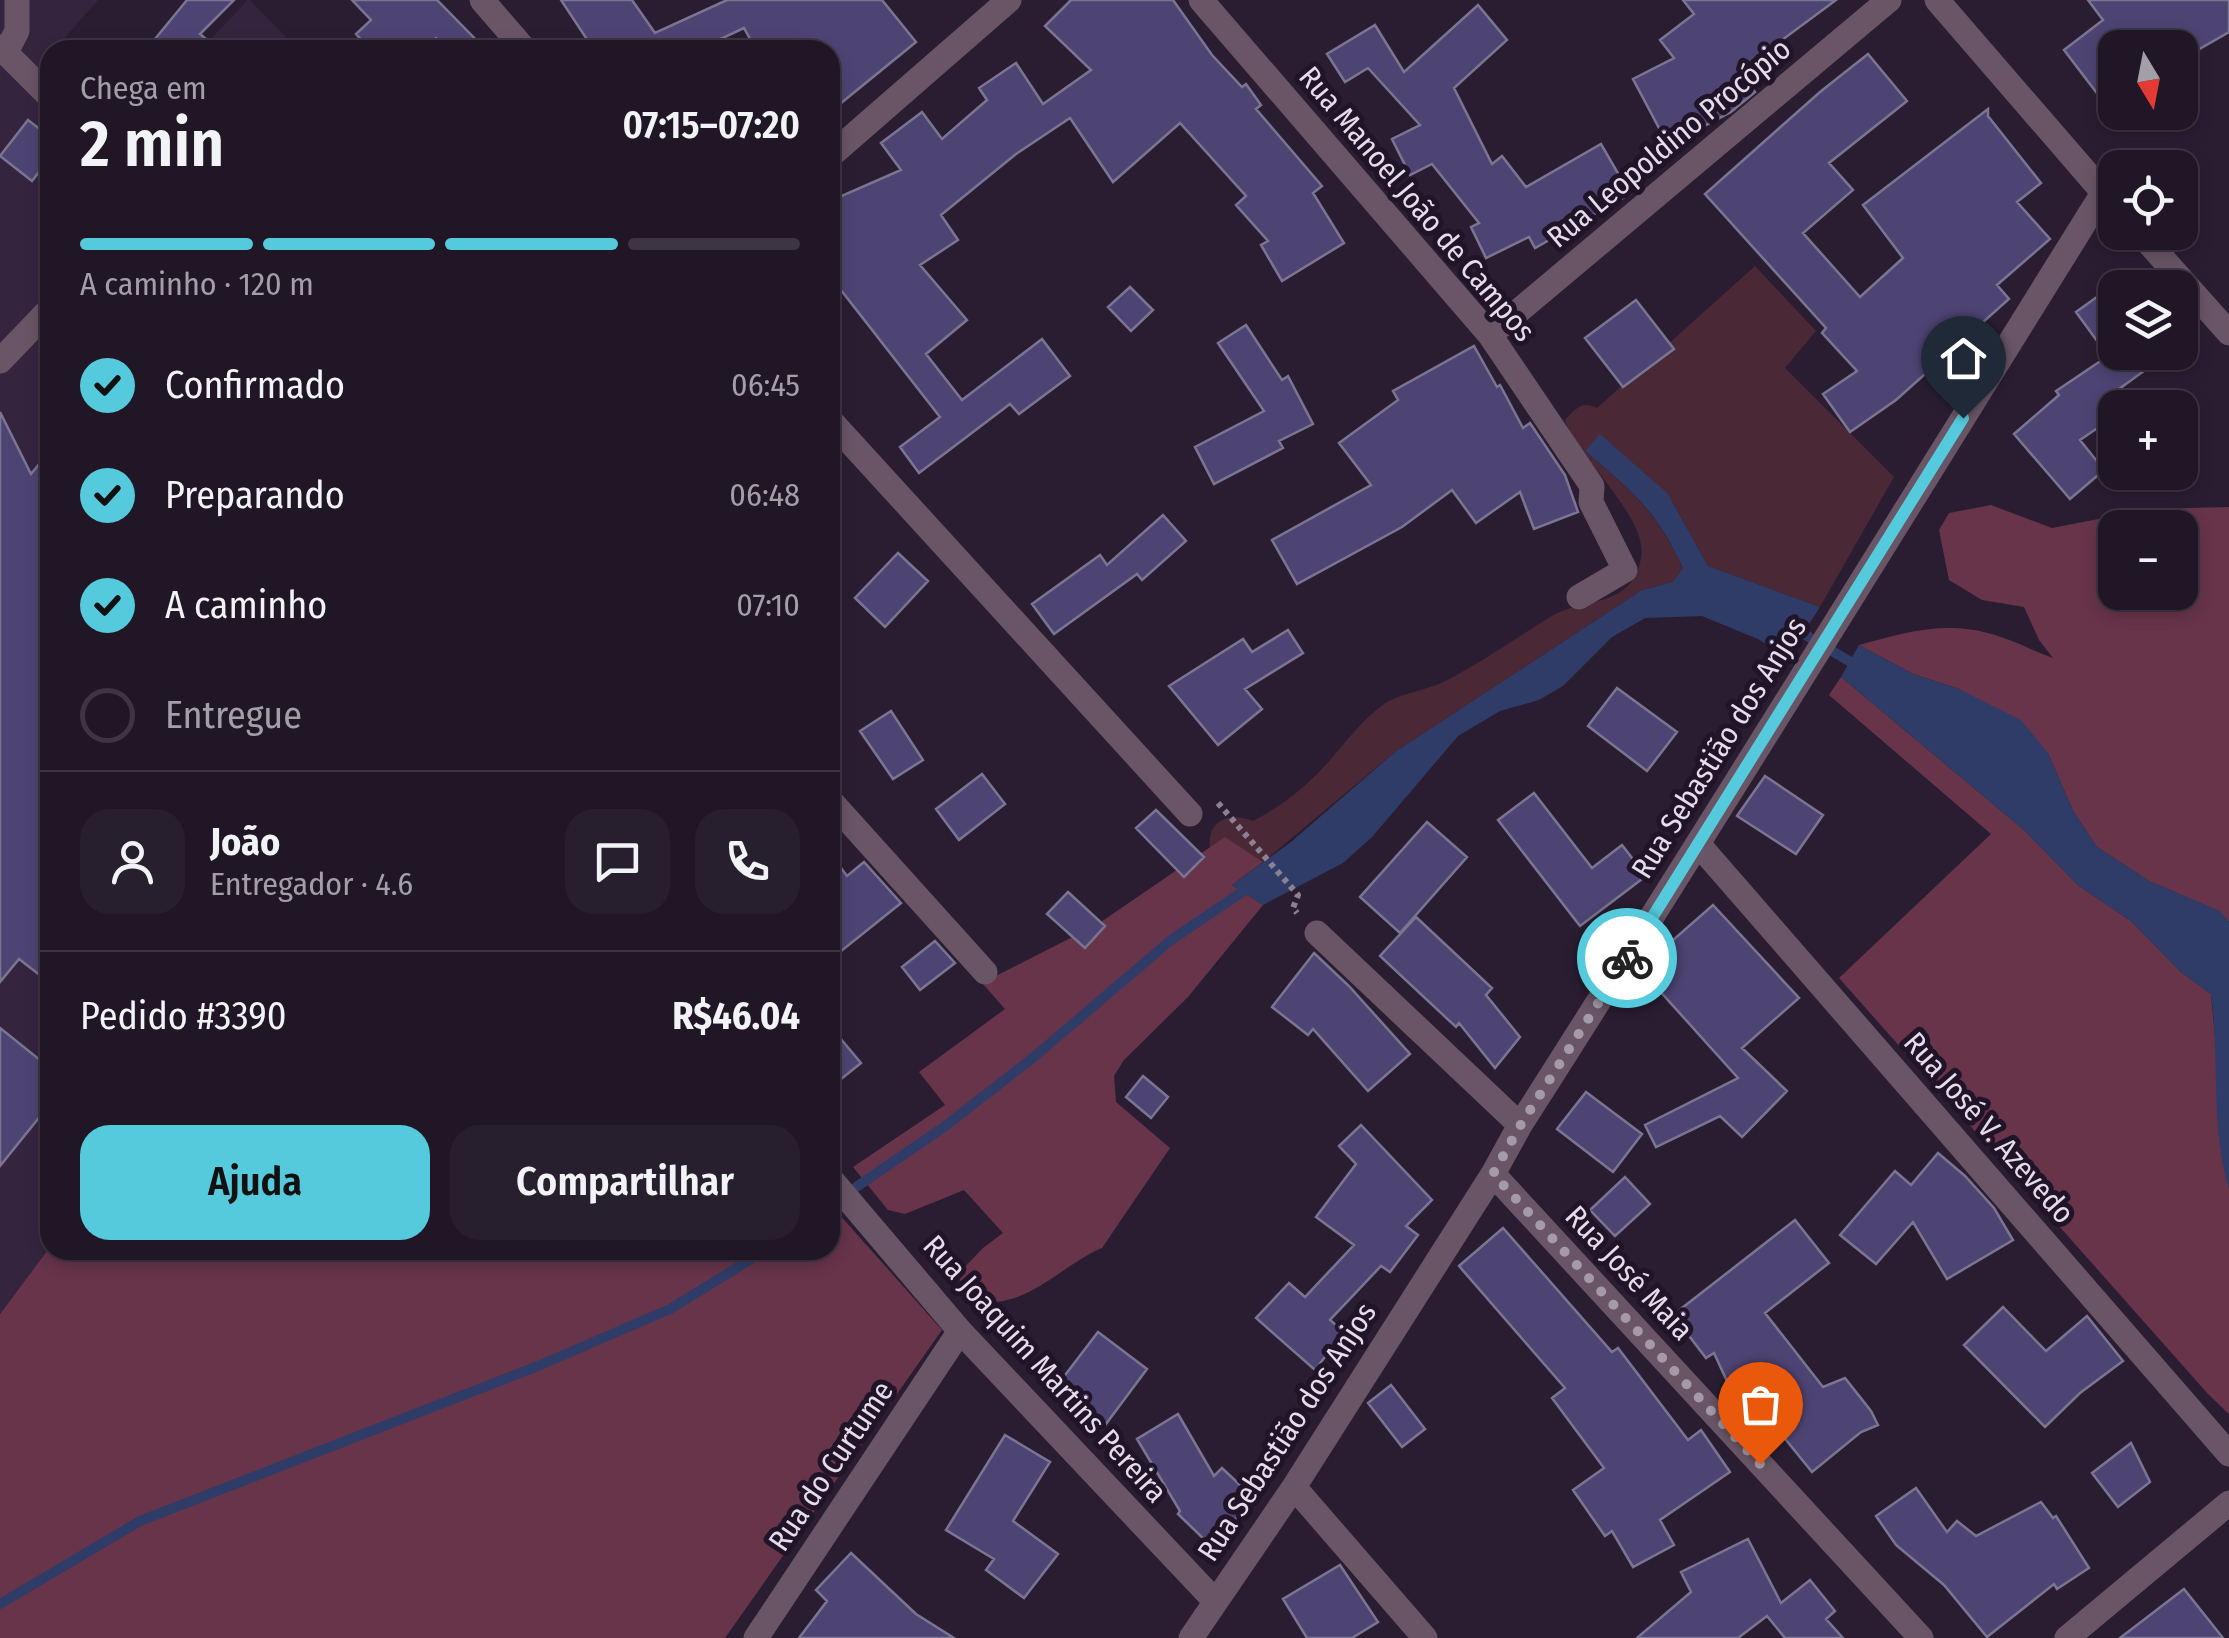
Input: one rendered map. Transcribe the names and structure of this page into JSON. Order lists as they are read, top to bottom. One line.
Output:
{"streets":{"street":["Rua Leopoldino Procópio","Rua Manoel João de Campos","Rua Sebastião dos Anjos","Rua José V. Azevedo","Rua José Maia","Rua Joaquim Martins Pereira","Rua do Curtume"]},"crossings":[["Rua Leopoldino Procópio","Rua Manoel João de Campos"],["Rua Sebastião dos Anjos","Rua José V. Azevedo"],["Rua Sebastião dos Anjos","Rua José Maia"],["Rua Sebastião dos Anjos","Rua Joaquim Martins Pereira"],["Rua Joaquim Martins Pereira","Rua do Curtume"]],"north":"bottom","page":{"map_buttons":["+","−"],"heading":["2 min","Chega em","07:15–07:20"],"panel":["João","Entregador · 4.6","Pedido #3390","R$46.04"],"bar":"A caminho · 120 m","list":[["Confirmado","06:45"],["Preparando","06:48"],["A caminho","07:10"],"Entregue"],"buttons":["Ajuda","Compartilhar"]}}
